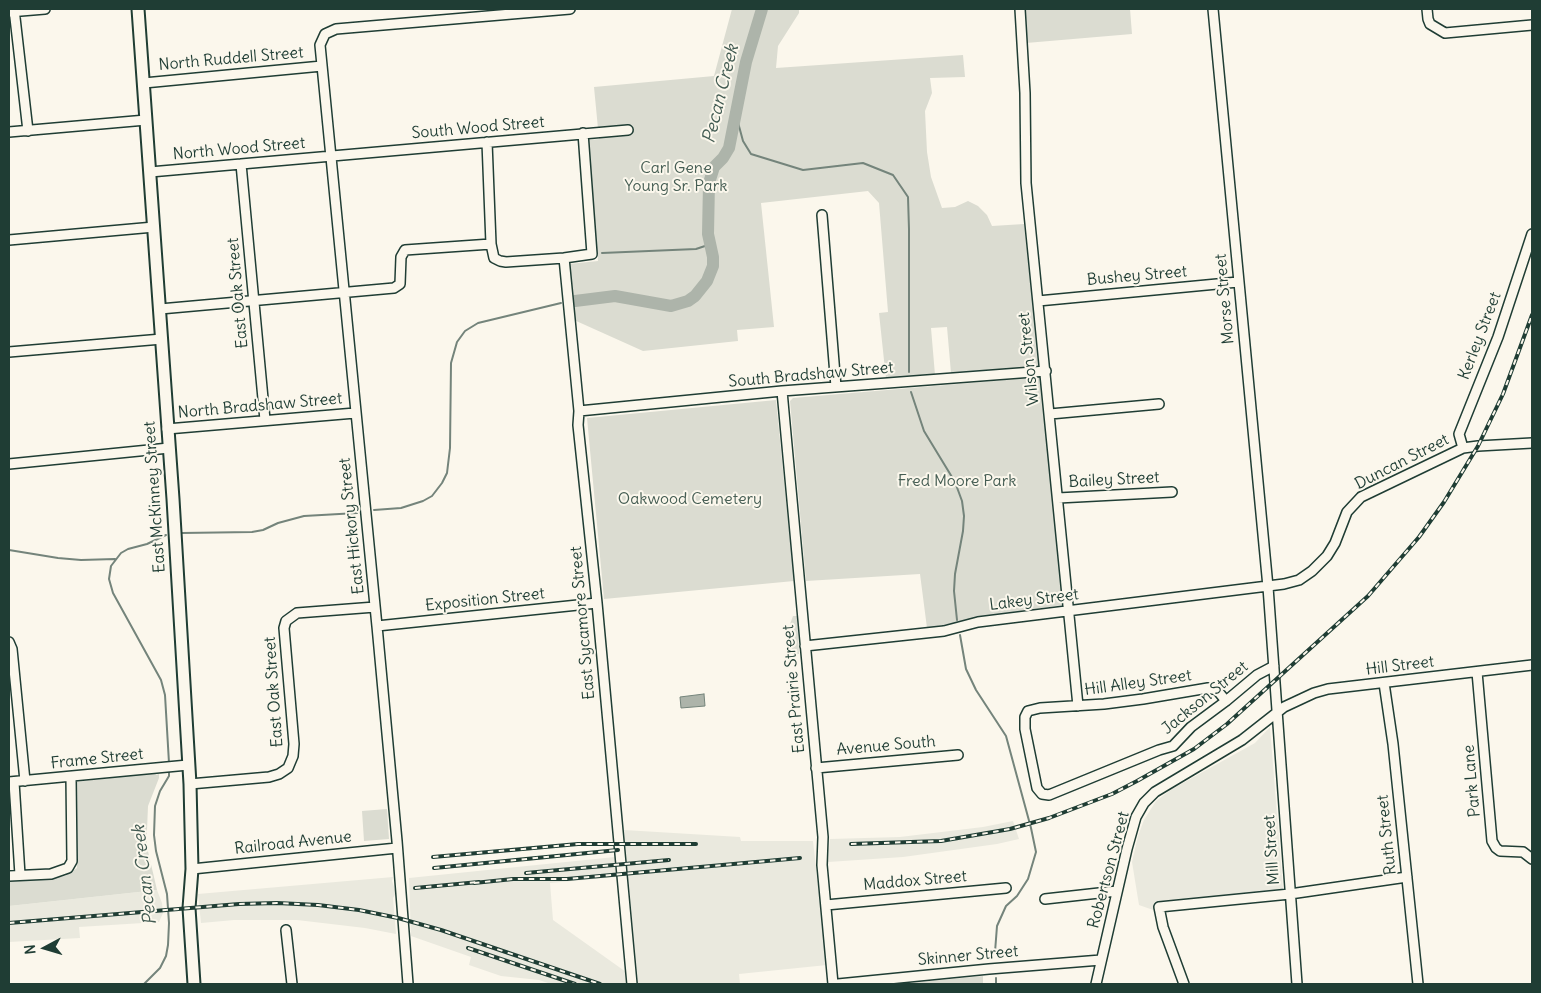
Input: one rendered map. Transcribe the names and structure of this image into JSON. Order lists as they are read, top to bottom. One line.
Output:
{"streets":{"main road":["East McKinney Street"],"street":["North Ruddell Street","South Wood Street","North Wood Street","Bushey Street","East Oak Street","Morse Street","Kerley Street","Wilson Street","South Bradshaw Street","North Bradshaw Street","Duncan Street","Bailey Street","East Hickory Street","Exposition Street","Lakey Street","East Sycamore Street","Hill Street","Hill Alley Street","East Prairie Street","Jackson Street","Avenue South","Frame Street","Park Lane","Ruth Street","Railroad Avenue","Mill Street","Robertson Street","Maddox Street","Skinner Street"]},"crossings":[["North Ruddell Street","East McKinney Street"],["North Ruddell Street","East Hickory Street"],["South Wood Street","North Wood Street"],["South Wood Street","East Hickory Street"],["North Wood Street","East Oak Street"],["North Wood Street","East McKinney Street"],["North Wood Street","East Hickory Street"],["Bushey Street","Morse Street"],["Bushey Street","Wilson Street"],["East Oak Street","North Bradshaw Street"],["East Oak Street","East McKinney Street"],["East Oak Street","East Hickory Street"],["Morse Street","Duncan Street"],["Morse Street","Lakey Street"],["Morse Street","Jackson Street"],["Morse Street","Mill Street"],["Kerley Street","Duncan Street"],["Wilson Street","South Bradshaw Street"],["Wilson Street","Bailey Street"],["Wilson Street","Lakey Street"],["Wilson Street","Hill Alley Street"],["South Bradshaw Street","East Sycamore Street"],["South Bradshaw Street","East Prairie Street"],["North Bradshaw Street","East McKinney Street"],["North Bradshaw Street","East Hickory Street"],["Duncan Street","Lakey Street"],["East McKinney Street","Frame Street"],["East McKinney Street","Railroad Avenue"],["East Hickory Street","Exposition Street"],["East Hickory Street","Railroad Avenue"],["Exposition Street","East Sycamore Street"],["Lakey Street","East Prairie Street"],["Hill Street","Park Lane"],["Hill Street","Ruth Street"],["Hill Street","Mill Street"],["Hill Street","Robertson Street"],["Hill Alley Street","Jackson Street"],["East Prairie Street","Avenue South"],["East Prairie Street","Maddox Street"],["Jackson Street","Mill Street"],["Mill Street","Robertson Street"],["Robertson Street","Skinner Street"]],"water":["Pecan Creek"],"parks":["Carl Gene Young Sr. Park","Fred Moore Park","Oakwood Cemetery"],"north":"left"}
